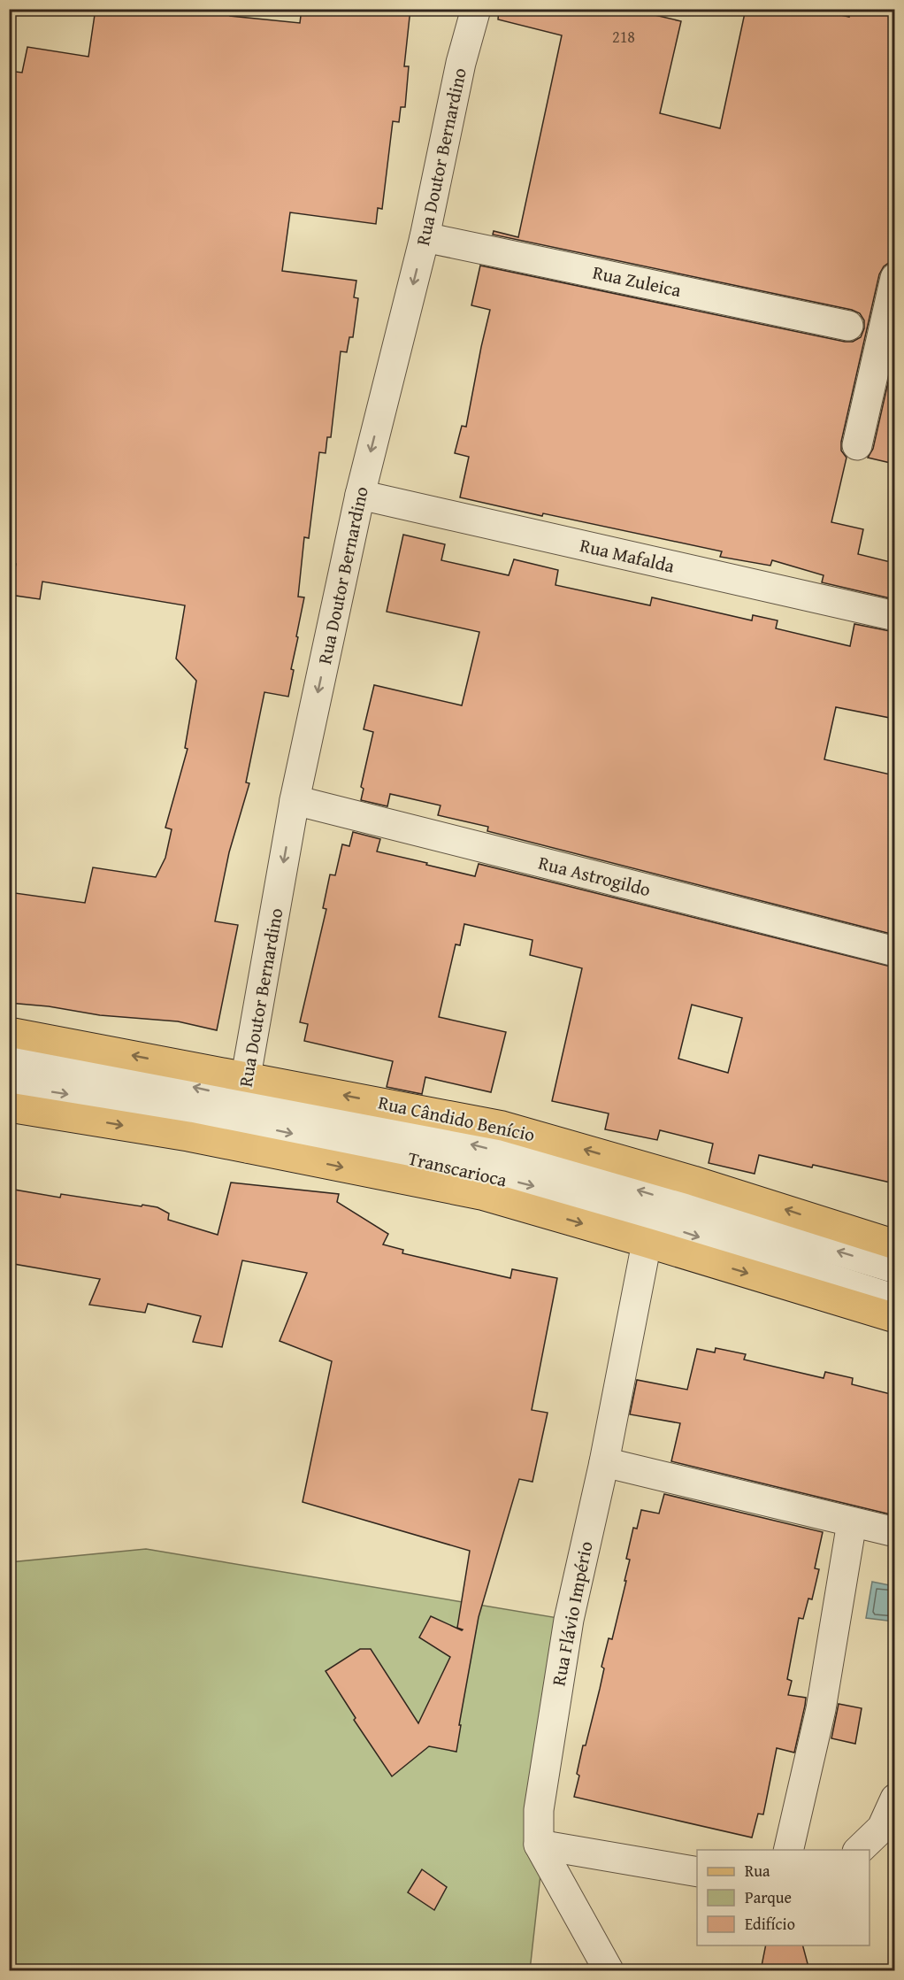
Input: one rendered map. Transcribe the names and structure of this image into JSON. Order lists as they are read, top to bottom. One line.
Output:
{"streets":{"main road":["Rua Cândido Benício"],"street":["Rua Doutor Bernardino","Rua Zuleica","Rua Mafalda","Rua Astrogildo","Transcarioca","Rua Flávio Império"]},"crossings":[["Rua Doutor Bernardino","Rua Zuleica"],["Rua Doutor Bernardino","Rua Mafalda"],["Rua Doutor Bernardino","Rua Astrogildo"],["Rua Doutor Bernardino","Rua Cândido Benício"],["Rua Doutor Bernardino","Transcarioca"],["Rua Cândido Benício","Transcarioca"],["Rua Cândido Benício","Rua Flávio Império"]],"one_way":["Rua Doutor Bernardino"],"house_numbers":["218"],"legend":["Rua","Parque","Edifício"]}
